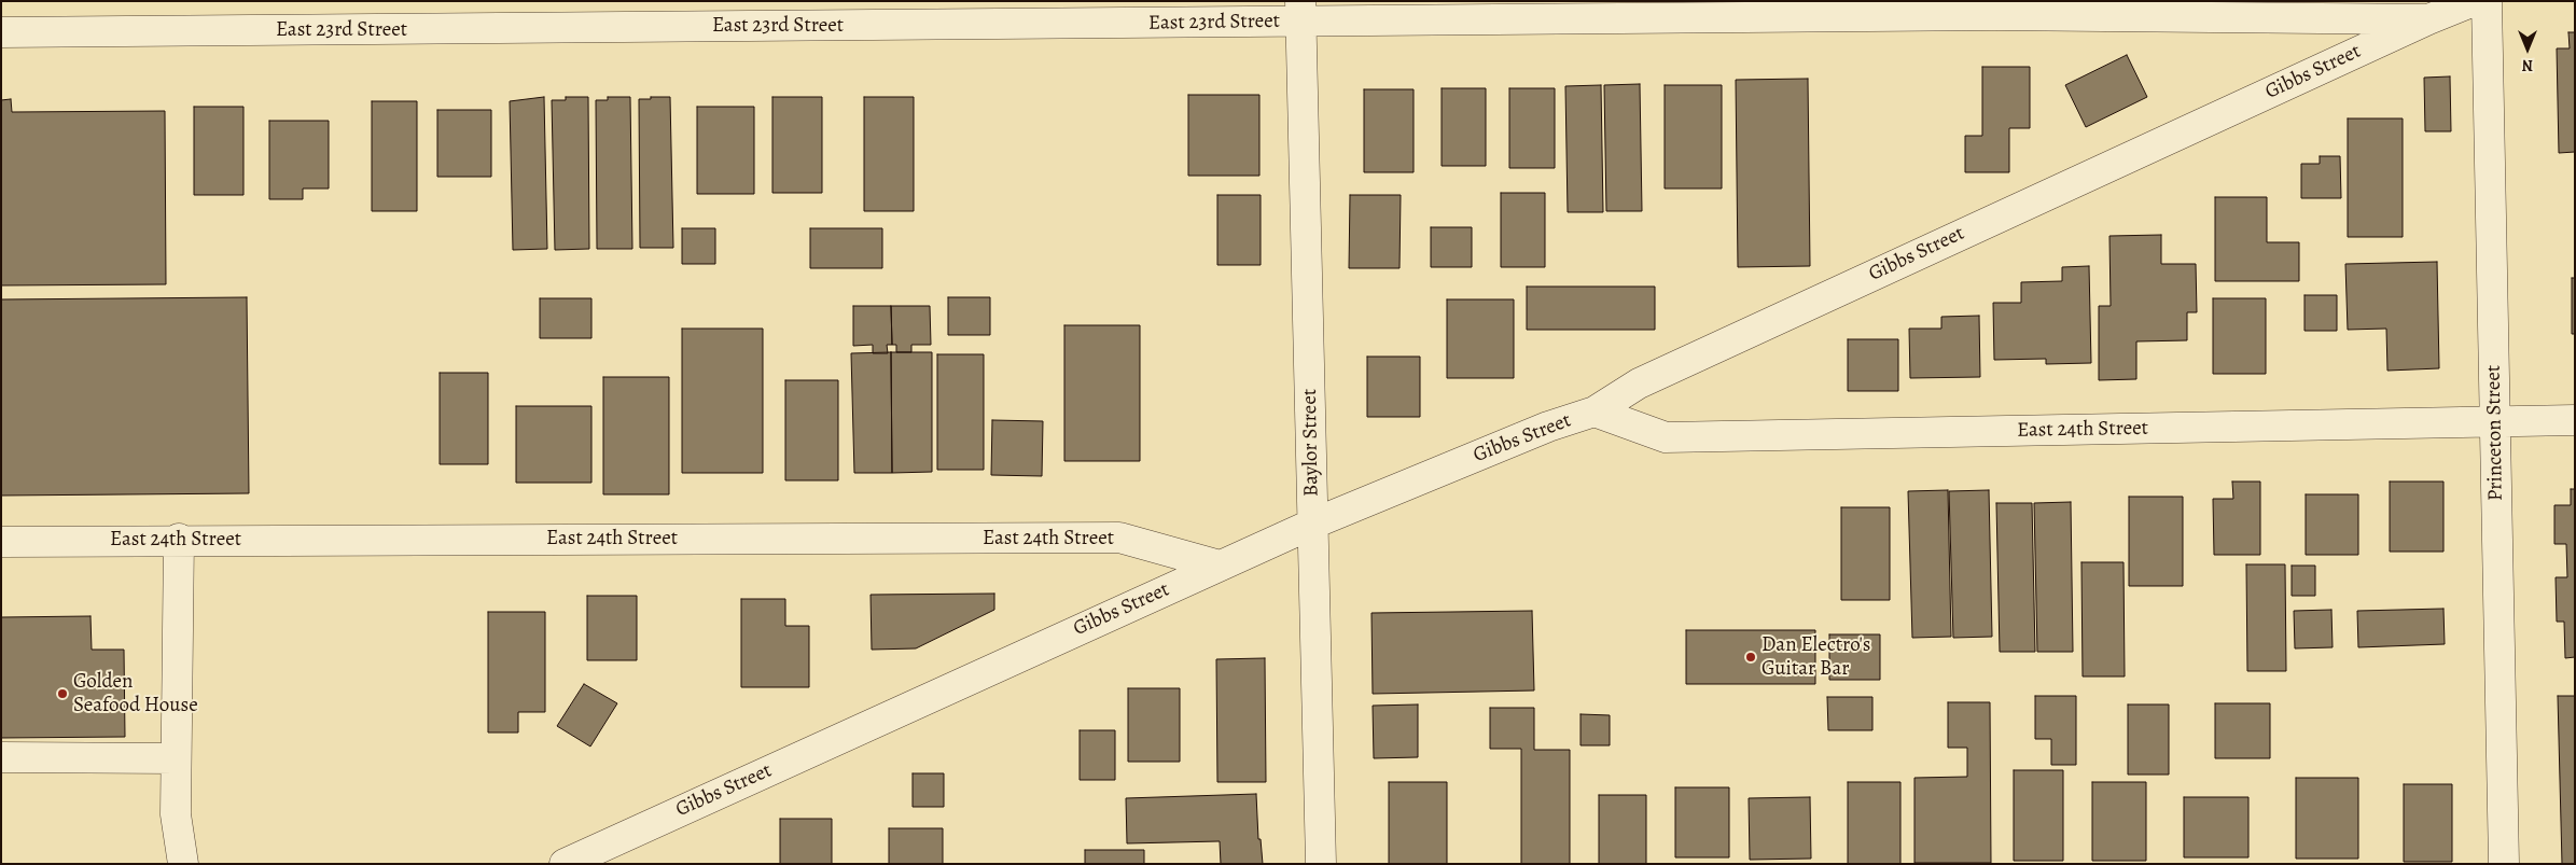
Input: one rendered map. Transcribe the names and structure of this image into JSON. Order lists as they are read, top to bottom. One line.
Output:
{"streets":{"street":["East 23rd Street","Gibbs Street","East 24th Street","Princeton Street","Baylor Street"]},"crossings":[["East 23rd Street","Gibbs Street"],["East 23rd Street","Baylor Street"],["Gibbs Street","East 24th Street"],["Gibbs Street","Baylor Street"],["East 24th Street","Princeton Street"]],"places":["Dan Electro's Guitar Bar","Golden Seafood House"],"north":"bottom"}
